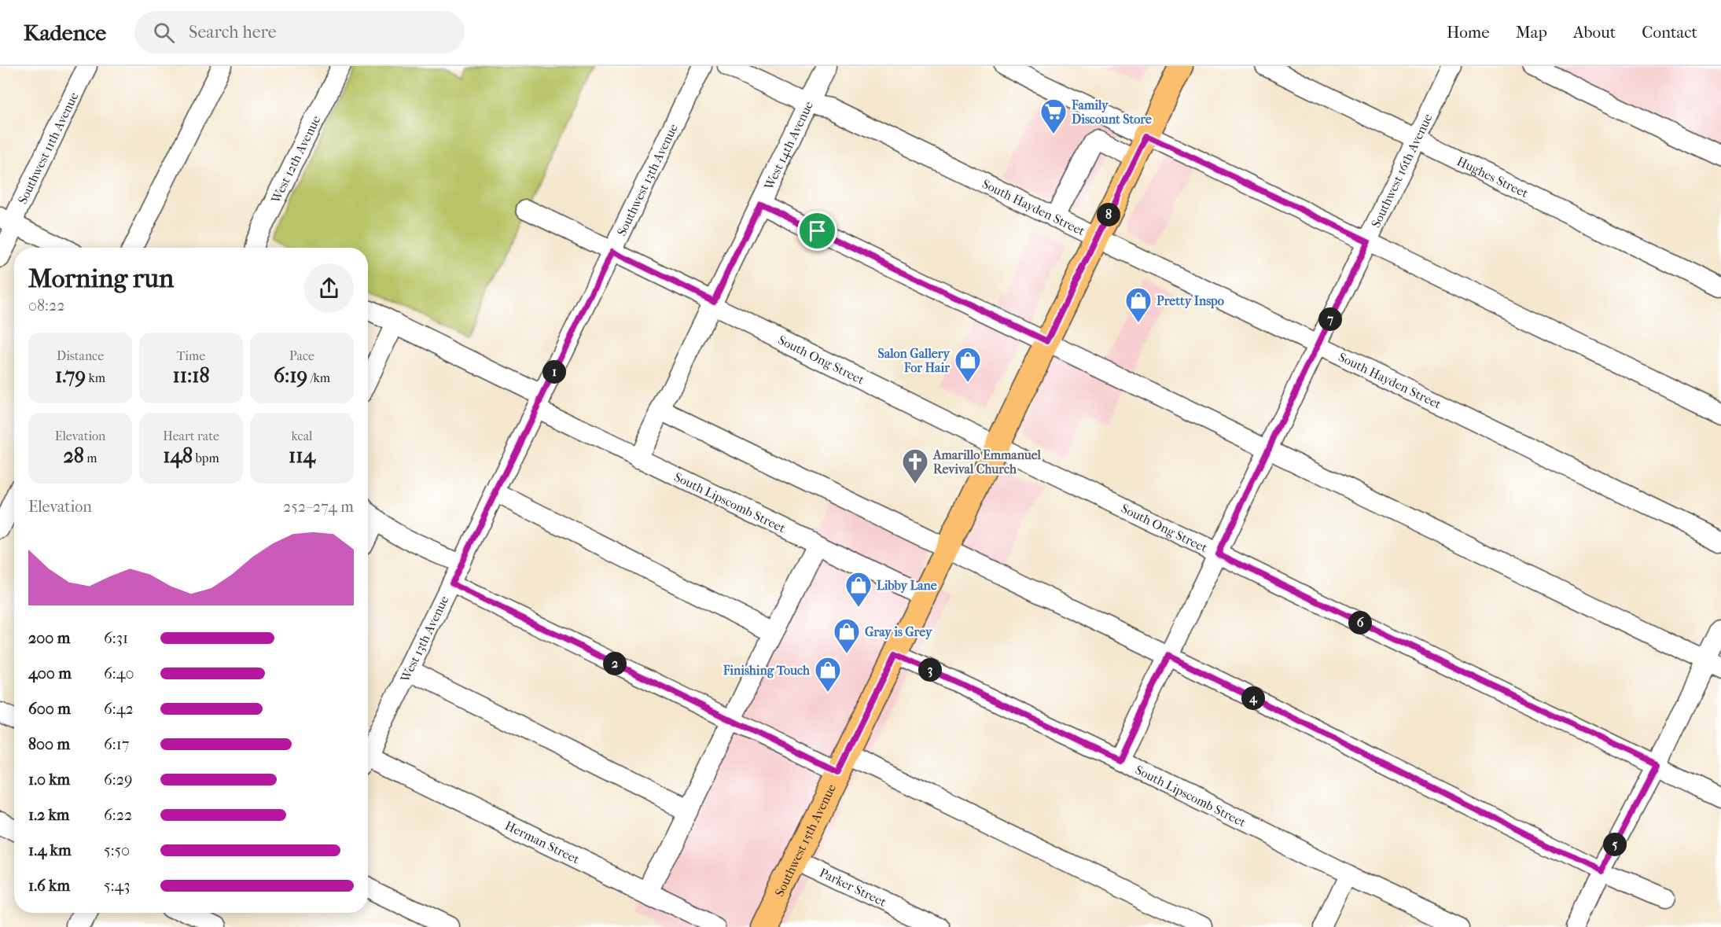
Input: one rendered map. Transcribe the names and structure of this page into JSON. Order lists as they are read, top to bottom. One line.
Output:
{"streets":{"main road":["Southwest 15th Avenue"],"street":["West 14th Avenue","Southwest 11th Avenue","West 12th Avenue","Southwest 16th Avenue","Hughes Street","Southwest 13th Avenue","South Hayden Street","South Ong Street","South Lipscomb Street","West 13th Avenue","Herman Street","Parker Street"]},"crossings":[["West 14th Avenue","South Hayden Street"],["West 14th Avenue","South Ong Street"],["West 14th Avenue","South Lipscomb Street"],["Southwest 16th Avenue","Hughes Street"],["Southwest 16th Avenue","South Hayden Street"],["Southwest 16th Avenue","South Ong Street"],["Southwest 16th Avenue","South Lipscomb Street"],["Southwest 13th Avenue","South Ong Street"],["Southwest 13th Avenue","South Lipscomb Street"],["Southwest 13th Avenue","West 13th Avenue"],["South Hayden Street","Southwest 15th Avenue"],["South Ong Street","Southwest 15th Avenue"],["South Lipscomb Street","West 13th Avenue"],["South Lipscomb Street","Southwest 15th Avenue"],["Southwest 15th Avenue","Parker Street"]],"places":{"supermarket":["Family Discount Store"],"shop":["Pretty Inspo","Salon Gallery For Hair","Libby Lane","Gray is Grey","Finishing Touch"],"church":["Amarillo Emmanuel Revival Church"]},"page":{"header":"Kadence","search":"Search here","nav":["Home","Map","About","Contact"],"pins":["8","7","1","6","2","3","4","5"],"heading":["Morning run","08:22"],"stats":[["Distance","1.79 km"],["Time","11:18"],["Pace","6:19 /km"],["Elevation","28 m"],["Heart rate","148 bpm"],["kcal","114"]],"chart":["Elevation","252–274 m"],"list":[{"name":"200 m","note":"6:31"},{"name":"400 m","note":"6:40"},{"name":"600 m","note":"6:42"},{"name":"800 m","note":"6:17"},{"name":"1.0 km","note":"6:29"},{"name":"1.2 km","note":"6:22"},{"name":"1.4 km","note":"5:50"},{"name":"1.6 km","note":"5:43"}]}}
